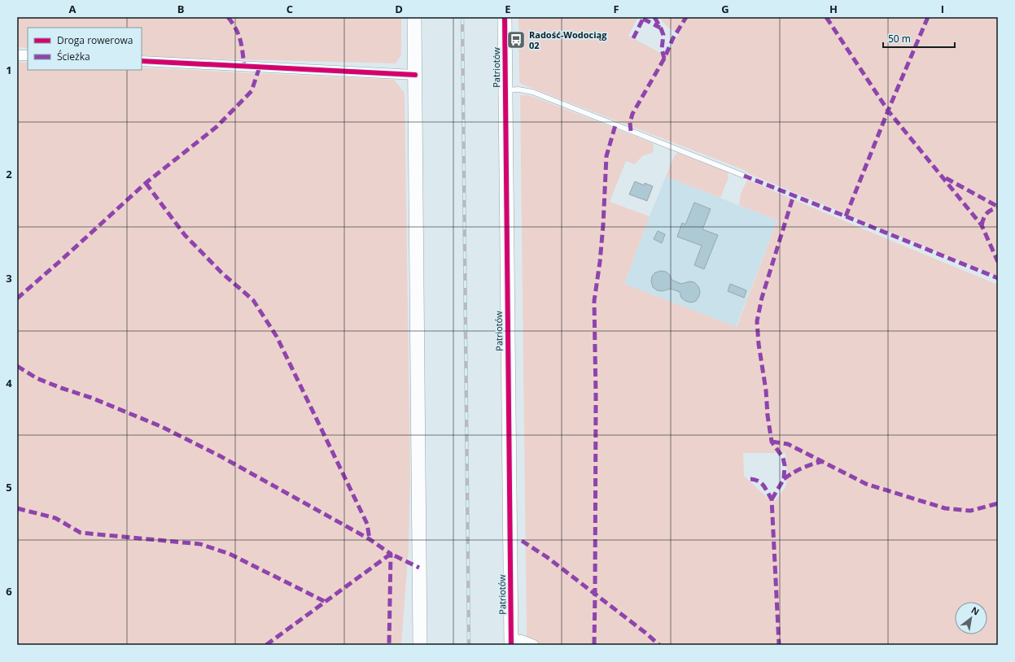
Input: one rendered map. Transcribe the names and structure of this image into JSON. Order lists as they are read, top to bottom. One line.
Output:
{"streets":{"main road":["Patriotów"]},"places":{"bus stop":["Radość-Wodociąg 02"]},"legend":["Droga rowerowa","Ścieżka"],"scale_bar":"50 m","north":"top right","grid":{"columns":["A","B","C","D","E","F","G","H","I"],"rows":["1","2","3","4","5","6"]}}
